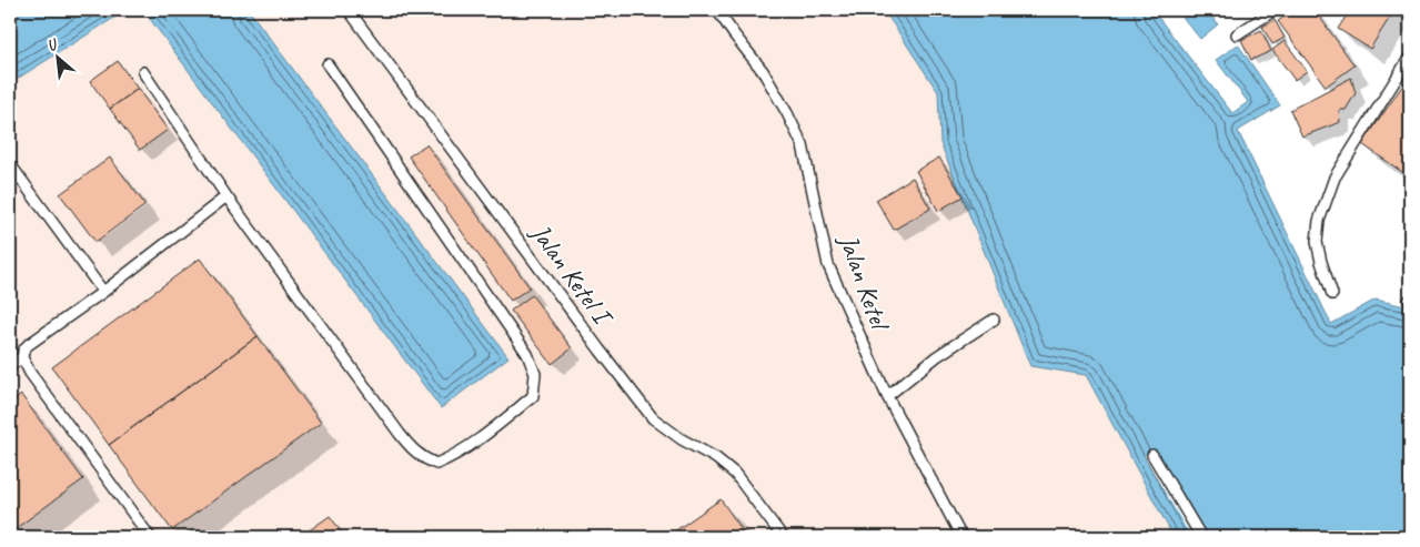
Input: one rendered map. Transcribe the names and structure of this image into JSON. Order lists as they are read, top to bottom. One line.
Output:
{"streets":{"lane":["Jalan Ketel I","Jalan Ketel"]},"north":"top left"}
